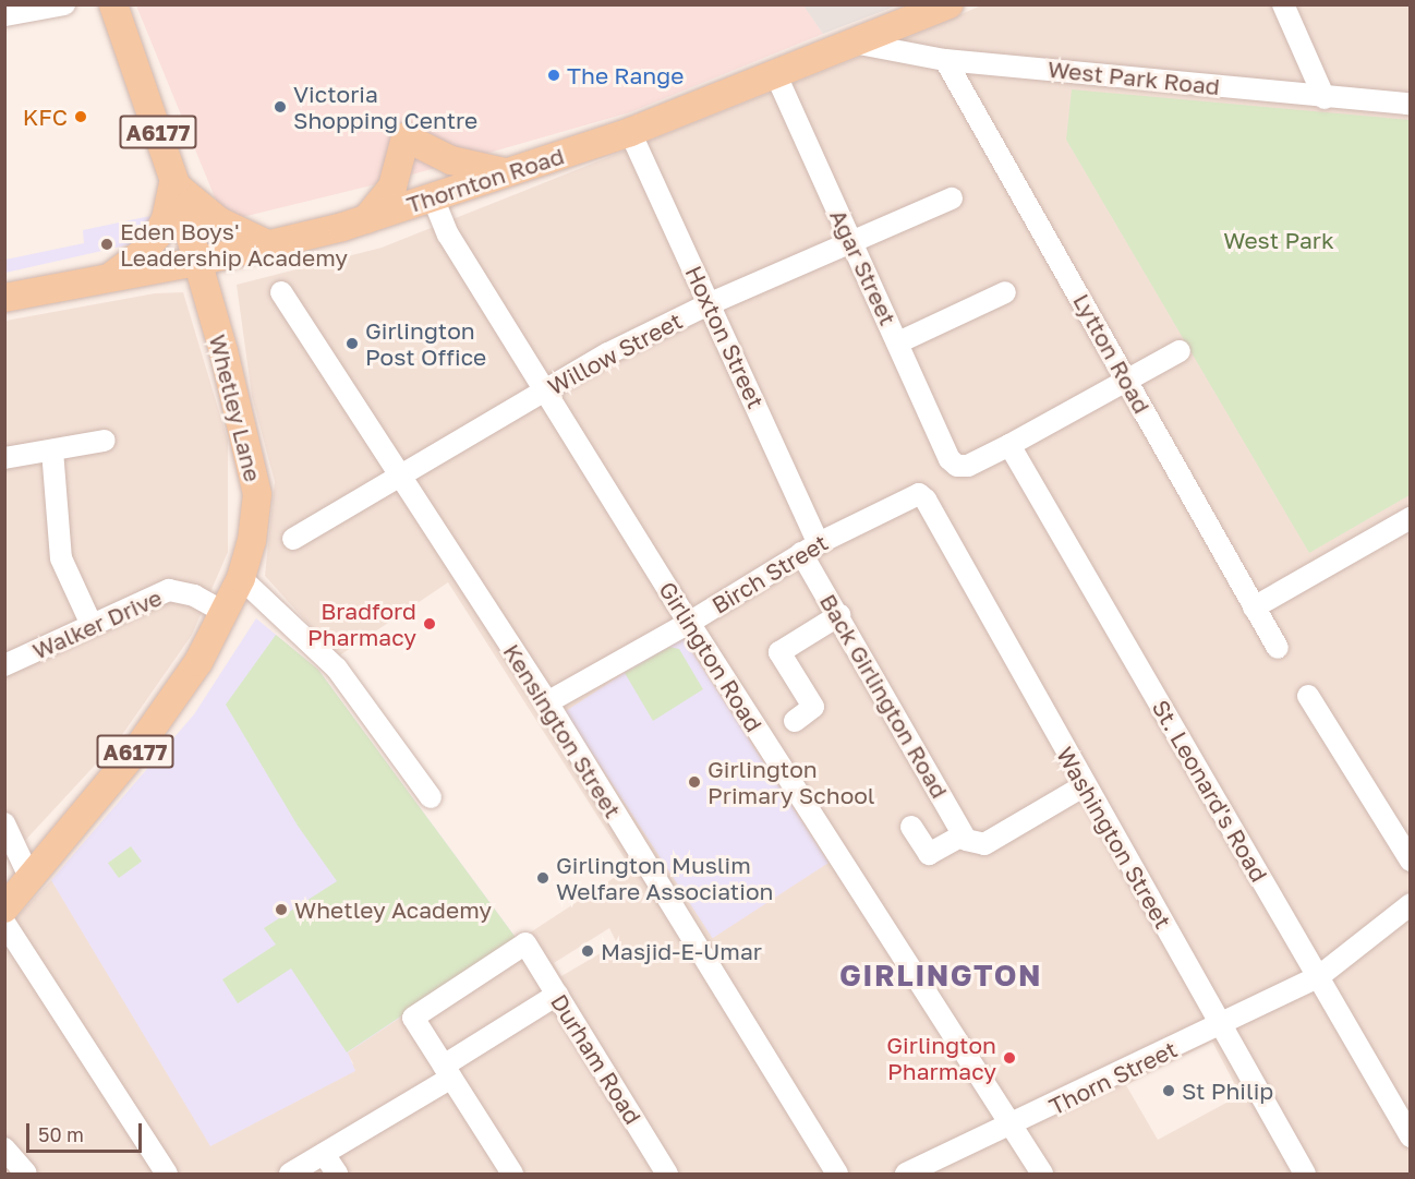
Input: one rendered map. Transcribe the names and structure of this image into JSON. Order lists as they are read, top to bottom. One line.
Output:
{"streets":{"main road":["A6177","Thornton Road","Whetley Lane"],"street":["West Park Road","Agar Street","Hoxton Street","Willow Street","Lytton Road","Birch Street","Walker Drive","Girlington Road","Back Girlington Road","Kensington Street","St. Leonard's Road","Washington Street","Durham Road","Thorn Street"]},"crossings":[["West Park Road","Thornton Road"],["West Park Road","Lytton Road"],["A6177","Thornton Road"],["A6177","Whetley Lane"],["Thornton Road","Agar Street"],["Thornton Road","Hoxton Street"],["Thornton Road","Whetley Lane"],["Thornton Road","Girlington Road"],["Agar Street","Willow Street"],["Agar Street","St. Leonard's Road"],["Hoxton Street","Willow Street"],["Hoxton Street","Birch Street"],["Hoxton Street","Back Girlington Road"],["Willow Street","Girlington Road"],["Willow Street","Kensington Street"],["Whetley Lane","Walker Drive"],["Birch Street","Girlington Road"],["Birch Street","Back Girlington Road"],["Birch Street","Kensington Street"],["Birch Street","Washington Street"],["Girlington Road","Thorn Street"],["St. Leonard's Road","Thorn Street"],["Washington Street","Thorn Street"]],"districts":["GIRLINGTON"],"parks":["West Park"],"places":["The Range","Victoria Shopping Centre","KFC","Eden Boys' Leadership Academy","Girlington Post Office","Bradford Pharmacy","Girlington Primary School","Girlington Muslim Welfare Association","Whetley Academy","Masjid-E-Umar","Girlington Pharmacy","St Philip"],"scale_bar":"50 m"}
